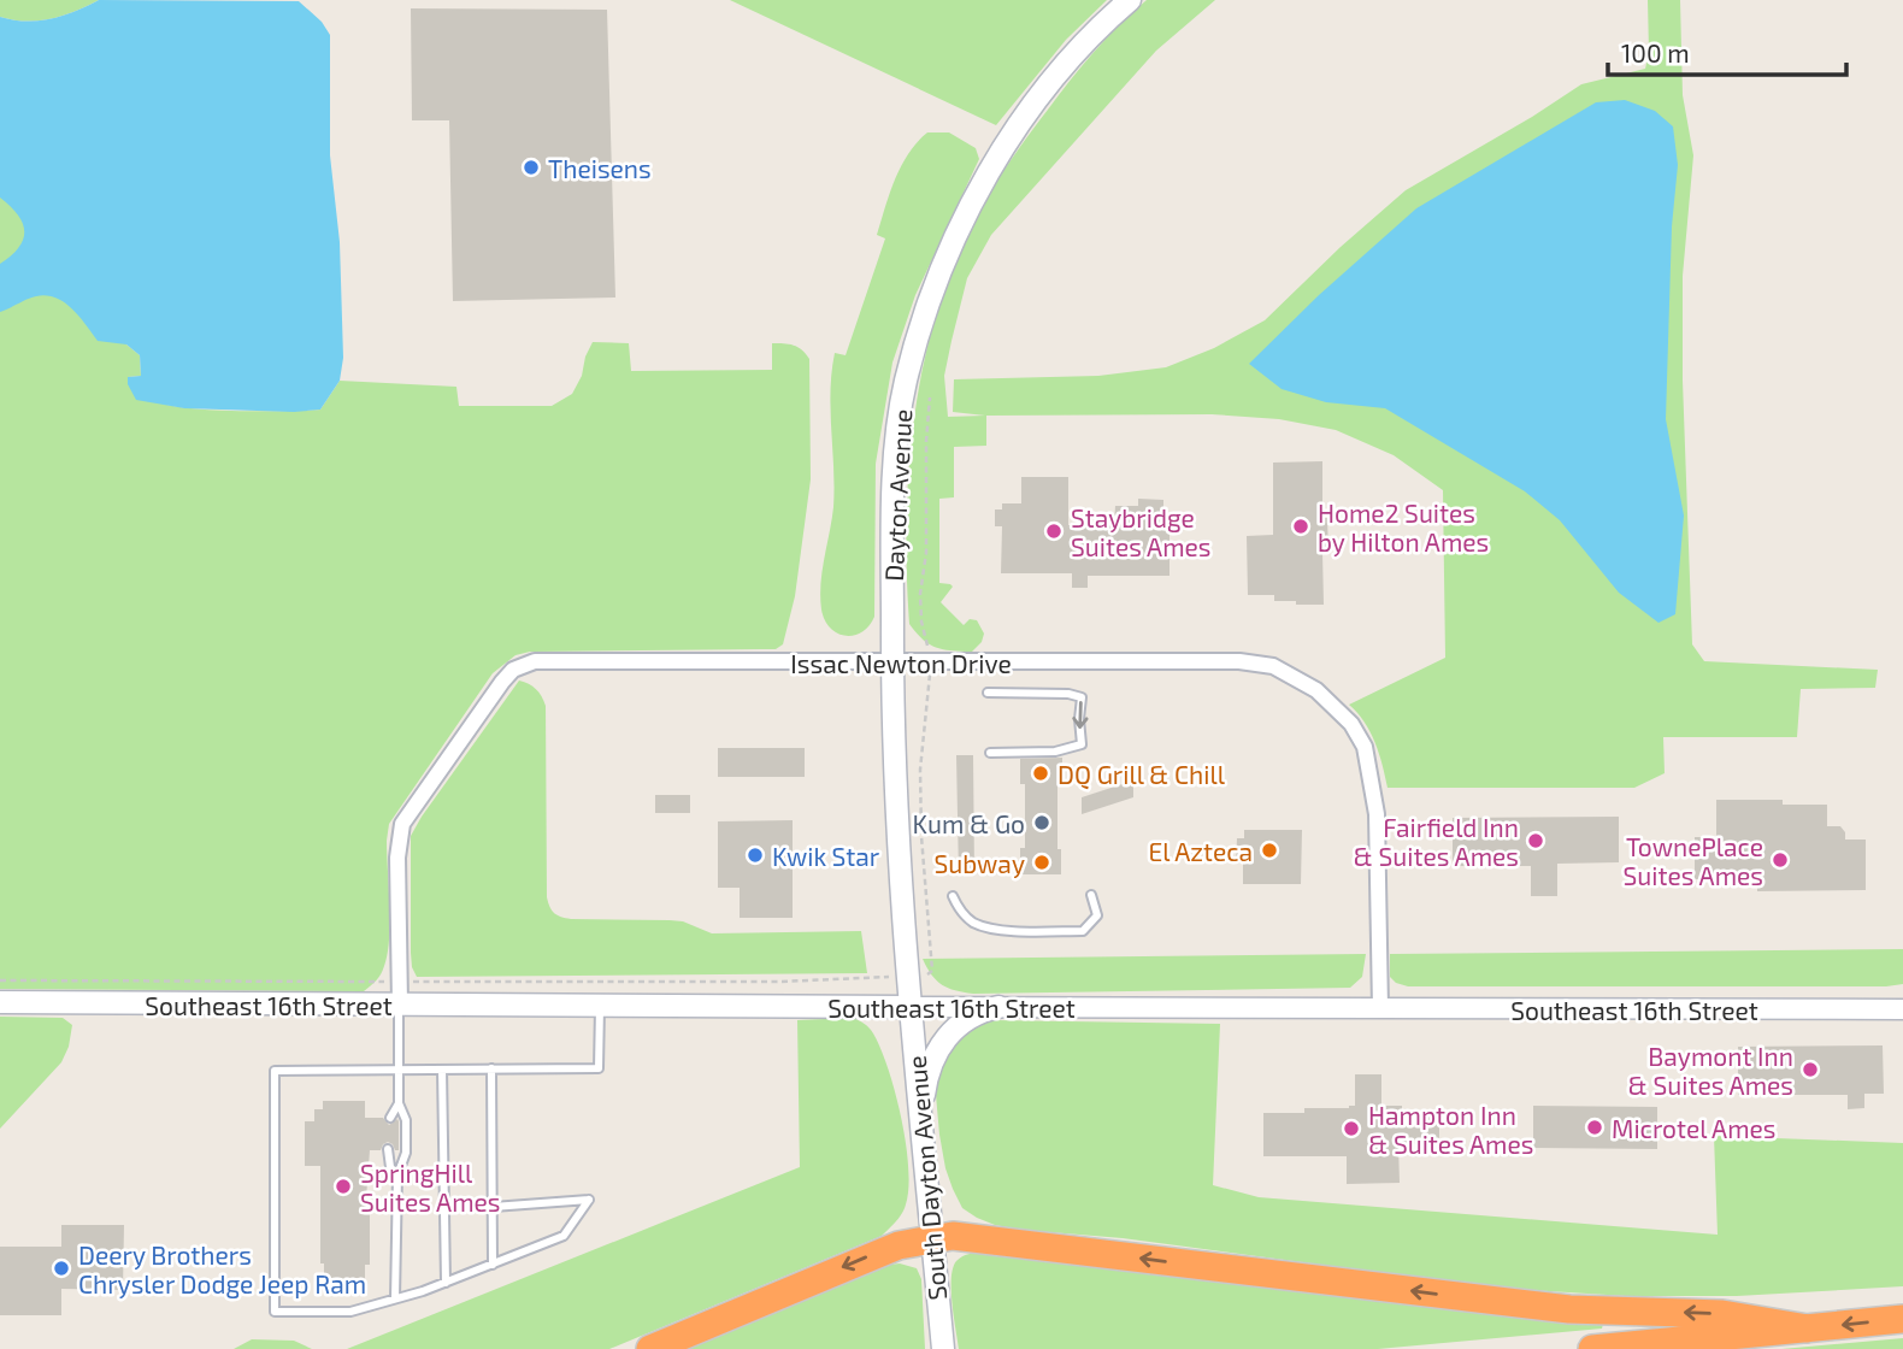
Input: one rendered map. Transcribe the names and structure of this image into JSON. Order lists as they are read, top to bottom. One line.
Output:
{"streets":{"main road":["Dayton Avenue","Southeast 16th Street","South Dayton Avenue"],"street":["Issac Newton Drive"]},"crossings":[["Dayton Avenue","Issac Newton Drive"],["Dayton Avenue","Southeast 16th Street"],["Dayton Avenue","South Dayton Avenue"],["Issac Newton Drive","Southeast 16th Street"],["Southeast 16th Street","South Dayton Avenue"]],"places":["Theisens","Home2 Suites by Hilton Ames","Staybridge Suites Ames","DQ Grill & Chill","Kum & Go","Fairfield Inn & Suites Ames","El Azteca","Kwik Star","TownePlace Suites Ames","Subway","Baymont Inn & Suites Ames","Microtel Ames","Hampton Inn & Suites Ames","SpringHill Suites Ames","Deery Brothers Chrysler Dodge Jeep Ram"],"scale_bar":"100 m"}
